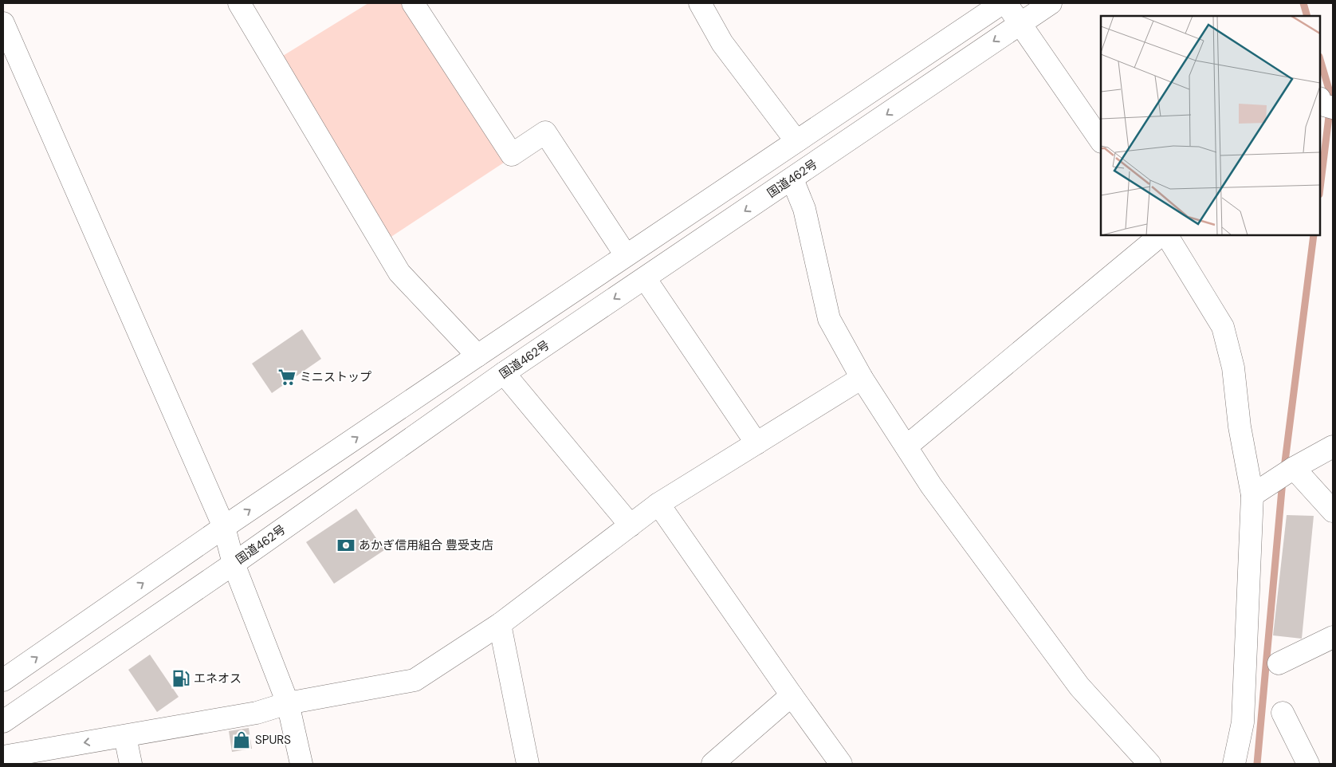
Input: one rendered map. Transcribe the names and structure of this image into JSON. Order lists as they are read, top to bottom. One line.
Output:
{"streets":{"main road":["国道462号"]},"places":{"supermarket":["ミニストップ"],"bank":["あかぎ信用組合 豊受支店"],"fuel station":["エネオス"],"shop":["SPURS"]}}
